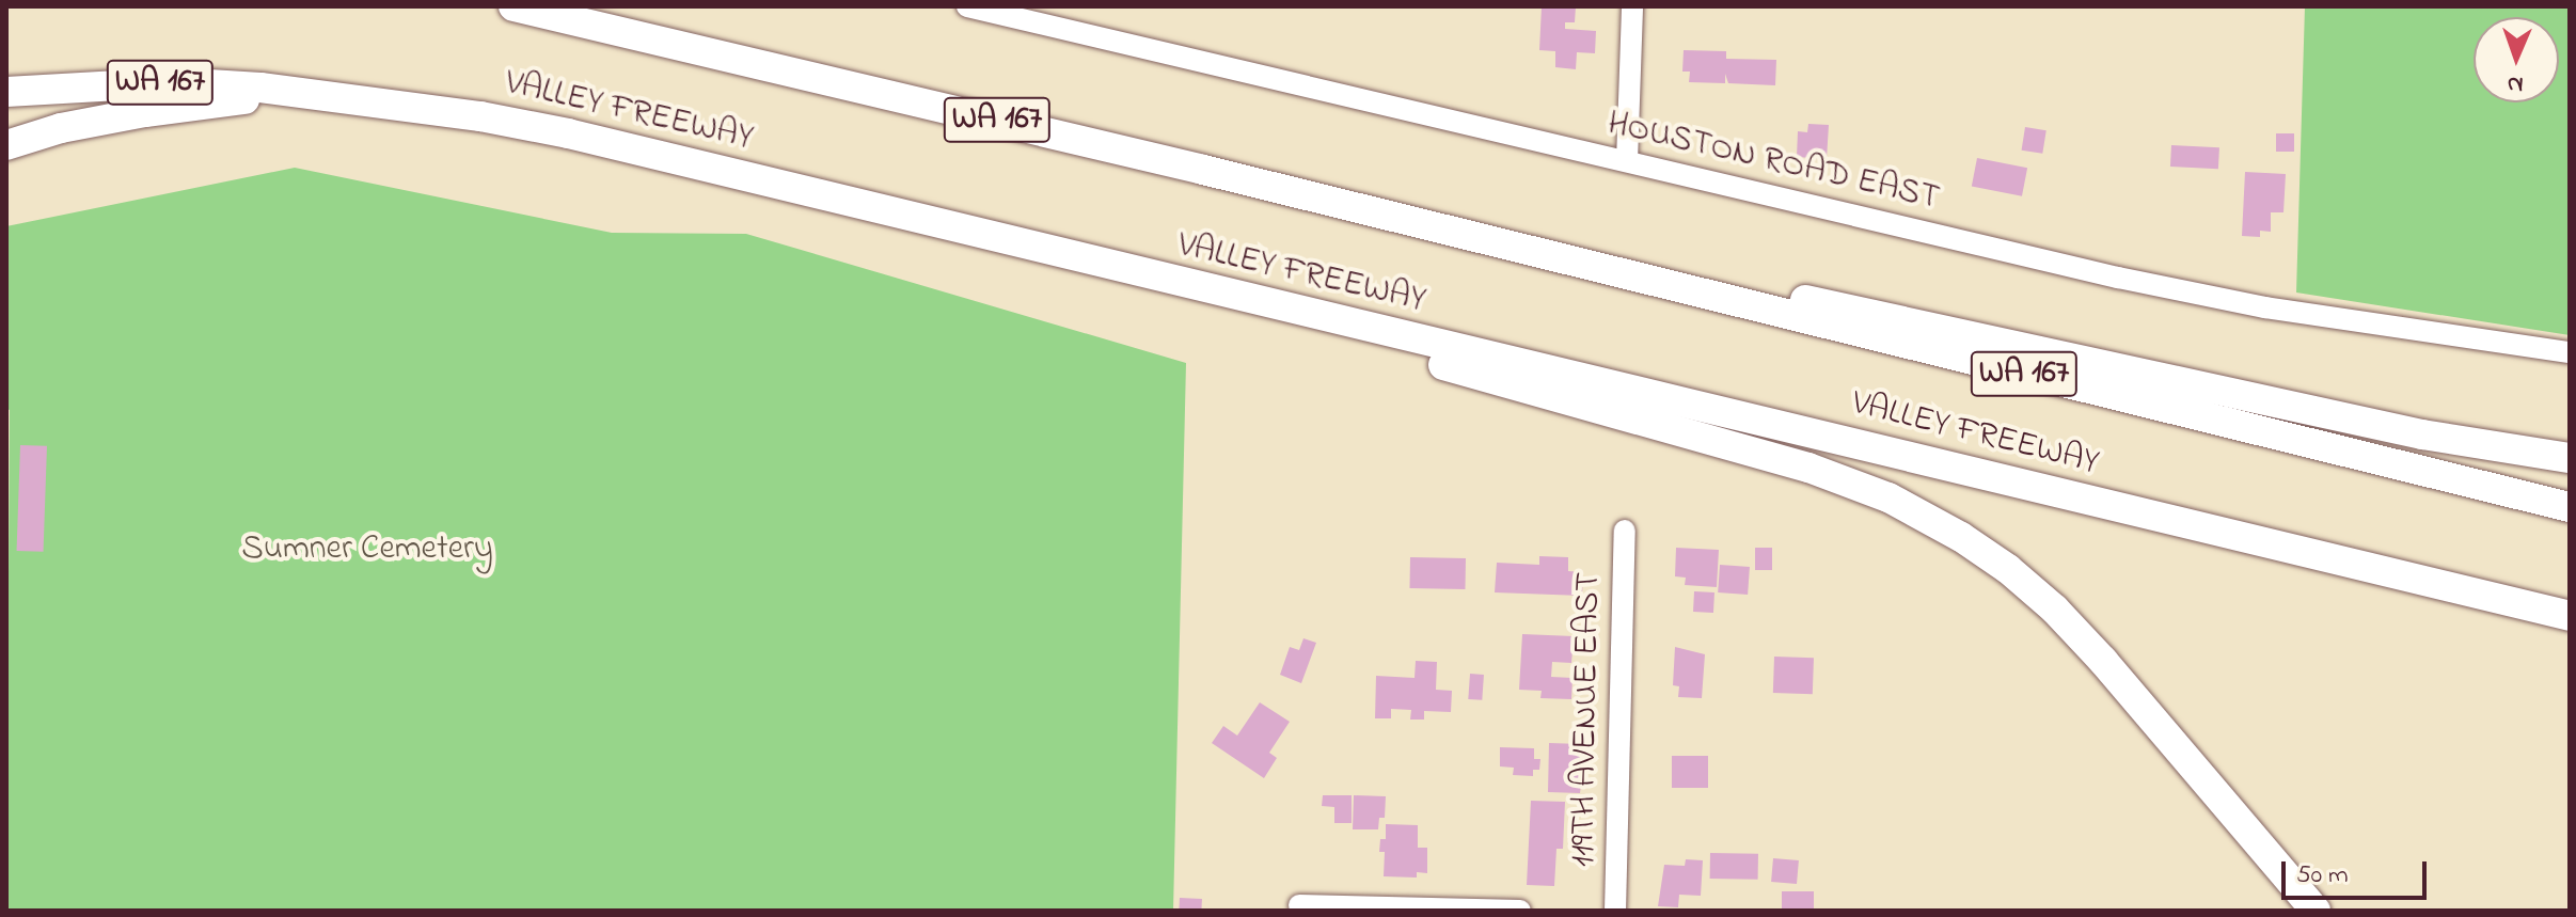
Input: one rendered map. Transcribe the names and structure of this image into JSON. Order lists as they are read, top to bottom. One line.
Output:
{"streets":{"highway":["WA 167","VALLEY FREEWAY"],"street":["HOUSTON ROAD EAST","119TH AVENUE EAST"]},"parks":["Sumner Cemetery"],"scale_bar":"50 m","north":"bottom"}
